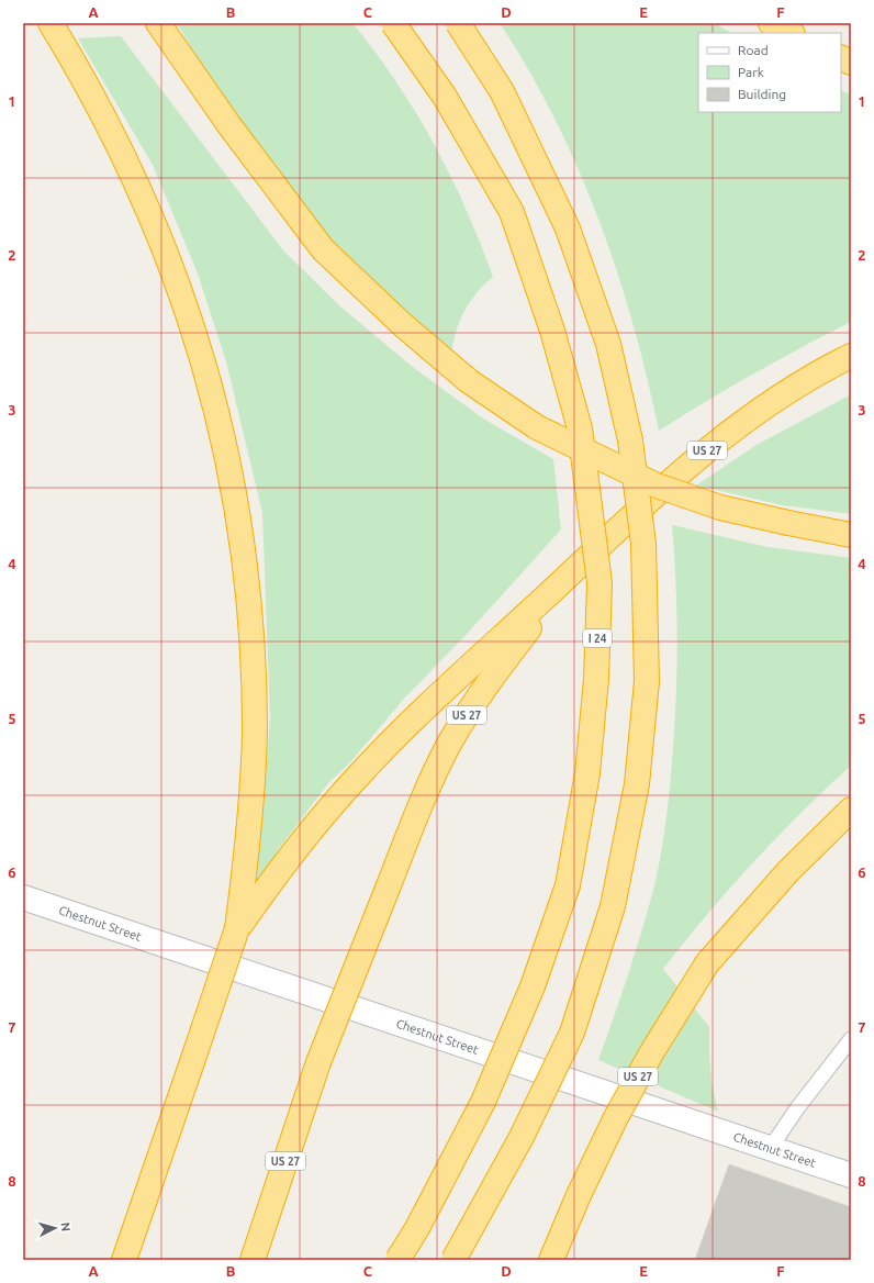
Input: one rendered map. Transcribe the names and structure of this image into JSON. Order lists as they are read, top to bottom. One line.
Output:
{"streets":{"highway":["US 27","I 24"],"street":["Chestnut Street"]},"legend":["Road","Park","Building"],"north":"right","grid":{"columns":["A","B","C","D","E","F"],"rows":["1","2","3","4","5","6","7","8"]}}
